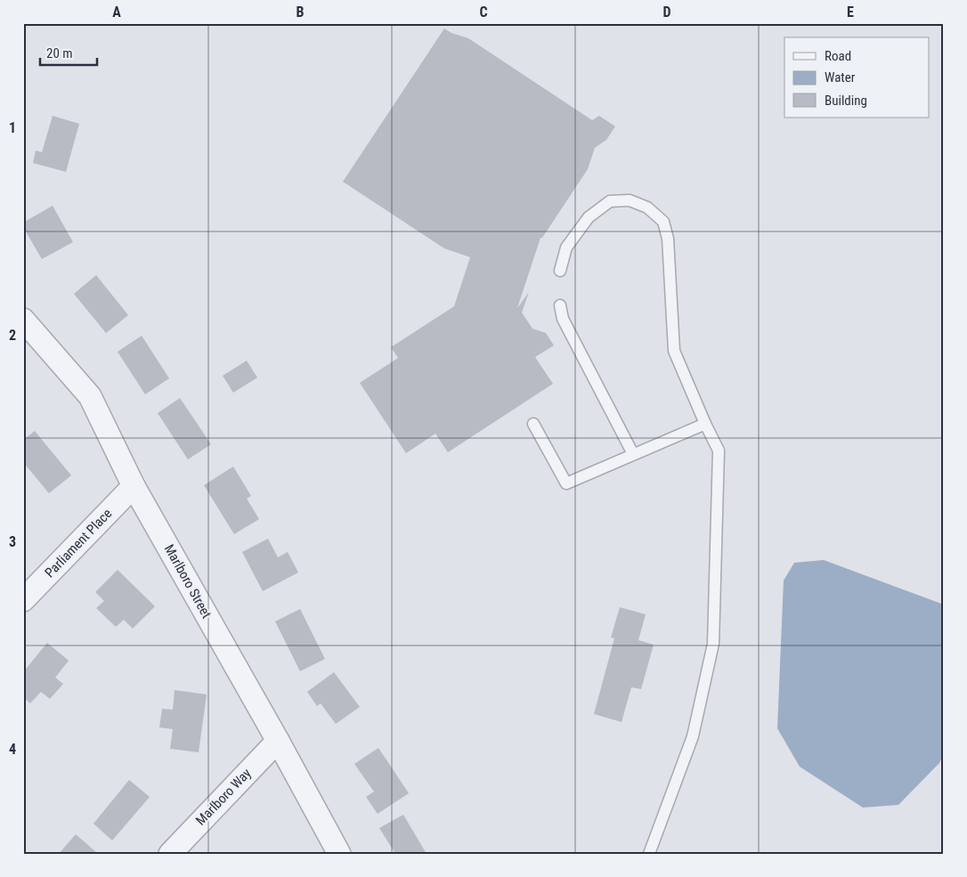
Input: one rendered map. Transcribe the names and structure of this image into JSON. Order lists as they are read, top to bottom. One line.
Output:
{"streets":{"street":["Parliament Place","Marlboro Street","Marlboro Way"]},"crossings":[["Parliament Place","Marlboro Street"],["Marlboro Street","Marlboro Way"]],"legend":["Road","Water","Building"],"scale_bar":"20 m","grid":{"columns":["A","B","C","D","E"],"rows":["1","2","3","4"]}}
